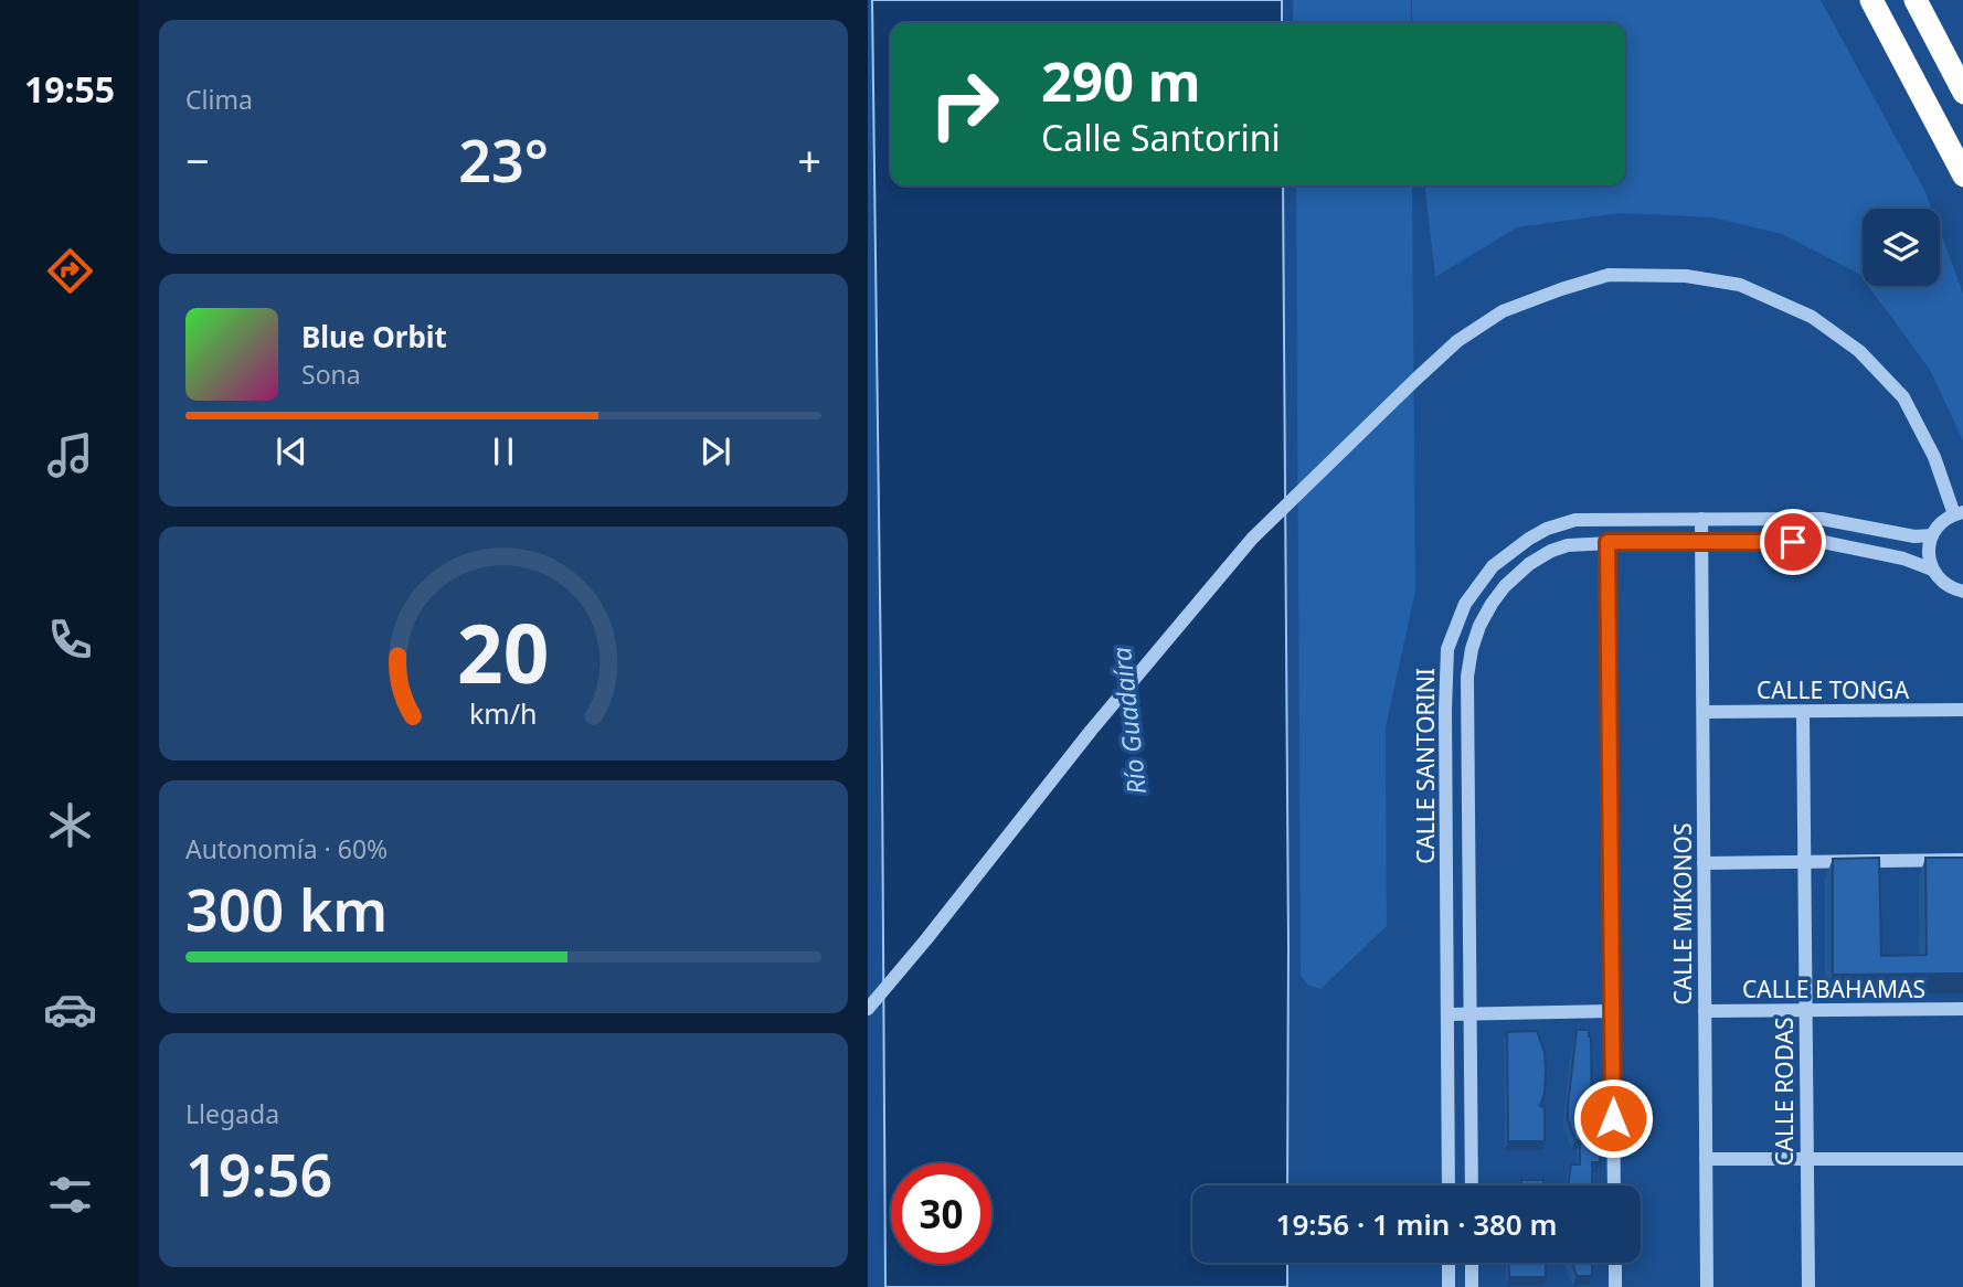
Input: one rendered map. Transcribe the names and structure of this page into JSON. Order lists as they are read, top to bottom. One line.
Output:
{"streets":{"street":["CALLE TONGA","CALLE SANTORINI","CALLE MIKONOS","CALLE BAHAMAS","CALLE RODAS"]},"crossings":[["CALLE TONGA","CALLE MIKONOS"],["CALLE TONGA","CALLE RODAS"],["CALLE SANTORINI","CALLE MIKONOS"],["CALLE MIKONOS","CALLE BAHAMAS"],["CALLE BAHAMAS","CALLE RODAS"]],"water":["Río Guadaíra"],"page":{"tabs":"19:55","tile":["Clima",["Autonomía · 60%","300 km"],["Llegada","19:56"]],"turn":["290 m","Calle Santorini"],"heat":["−","23°","+"],"song":["Blue Orbit","Sona"],"limit":"30","trip":"19:56 · 1 min · 380 m","gauge":["20","km/h"]}}
